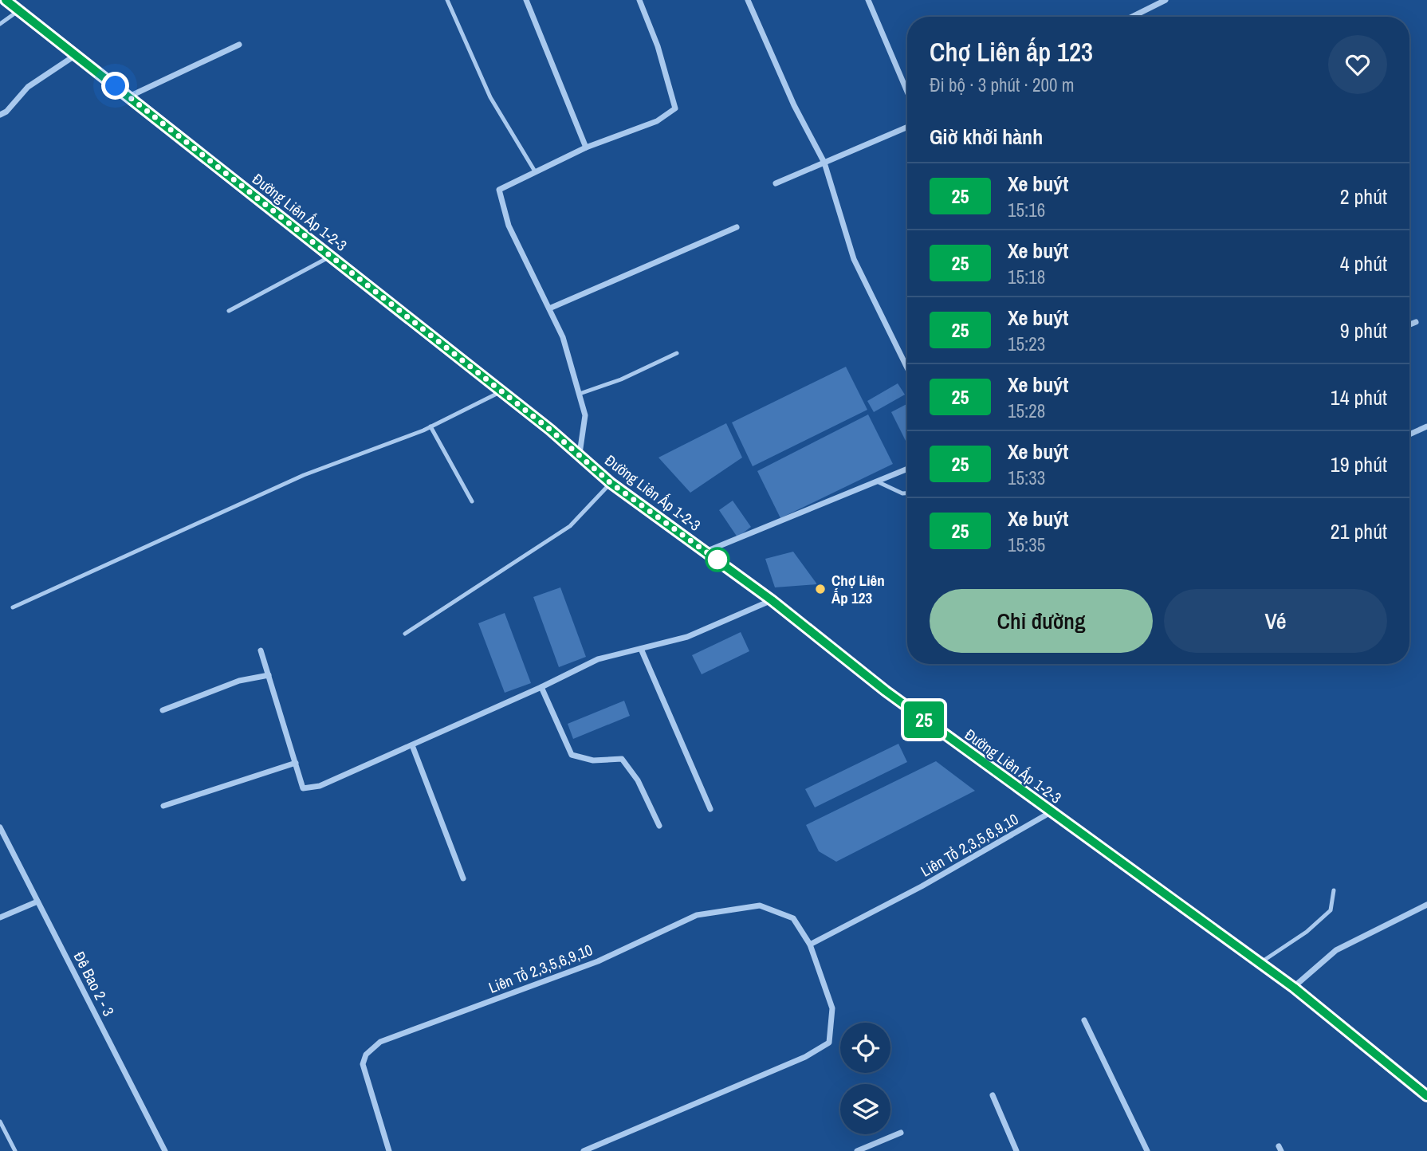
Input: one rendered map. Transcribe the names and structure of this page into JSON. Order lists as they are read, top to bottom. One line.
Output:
{"streets":{"street":["Đường Liên Ấp 1-2-3","Liên Tổ 2,3,5,6,9,10","Đê Bao 2 - 3"]},"crossings":[["Đường Liên Ấp 1-2-3","Liên Tổ 2,3,5,6,9,10"]],"places":["Chợ Liên Ấp 123"],"lines":["bus line 25"],"page":{"on_map":"25","heading":[["Chợ Liên ấp 123","Đi bộ · 3 phút · 200 m"],"Giờ khởi hành"],"list":[{"mark":"25","name":"Xe buýt","note":"15:16","value":"2 phút"},{"mark":"25","name":"Xe buýt","note":"15:18","value":"4 phút"},{"mark":"25","name":"Xe buýt","note":"15:23","value":"9 phút"},{"mark":"25","name":"Xe buýt","note":"15:28","value":"14 phút"},{"mark":"25","name":"Xe buýt","note":"15:33","value":"19 phút"},{"mark":"25","name":"Xe buýt","note":"15:35","value":"21 phút"}],"buttons":["Chỉ đường","Vé"]}}
